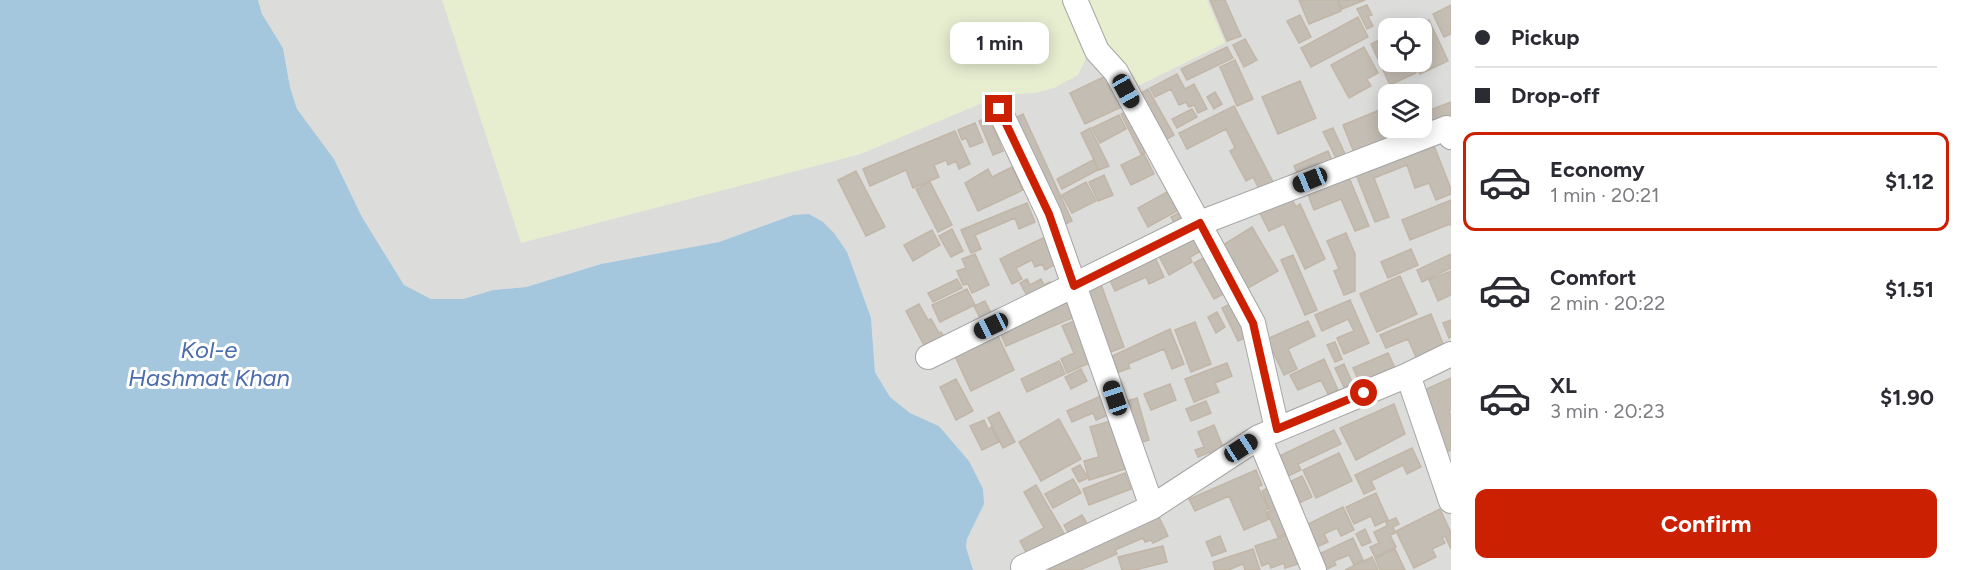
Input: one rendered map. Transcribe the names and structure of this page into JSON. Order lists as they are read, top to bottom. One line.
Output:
{"water":["Kol-e Hashmat Khan"],"page":{"banner":["Pickup","Drop-off"],"bubble":"1 min","list":[{"name":"Economy","note":"1 min · 20:21","value":"$1.12"},{"name":"Comfort","note":"2 min · 20:22","value":"$1.51"},{"name":"XL","note":"3 min · 20:23","value":"$1.90"}],"buttons":"Confirm"}}
